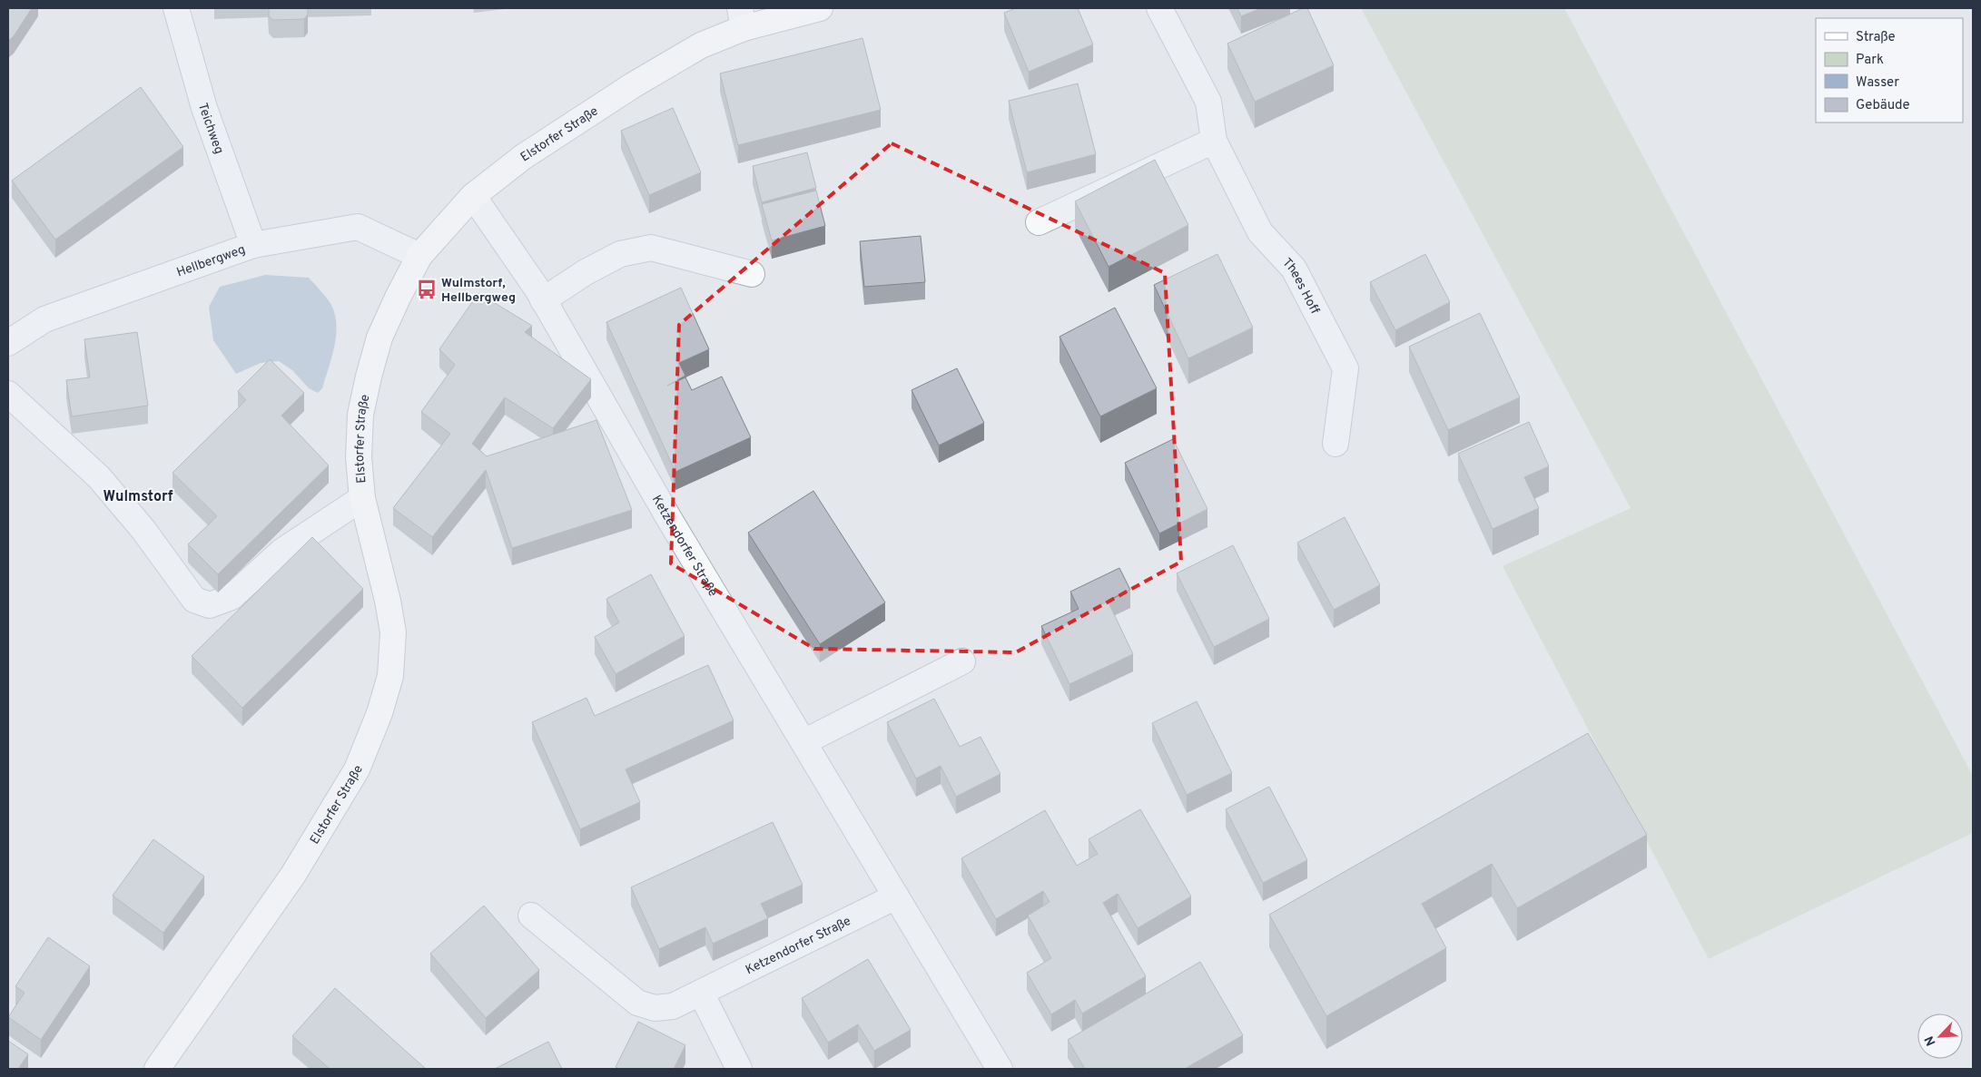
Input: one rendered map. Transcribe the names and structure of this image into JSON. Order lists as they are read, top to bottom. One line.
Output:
{"streets":{"main road":["Elstorfer Straße"],"street":["Teichweg","Hellbergweg","Thees Hoff","Ketzendorfer Straße"]},"crossings":[["Teichweg","Hellbergweg"],["Elstorfer Straße","Hellbergweg"],["Elstorfer Straße","Ketzendorfer Straße"]],"districts":["Wulmstorf"],"places":{"bus stop":["Wulmstorf, Hellbergweg"]},"legend":["Straße","Park","Wasser","Gebäude"],"north":"bottom left"}
